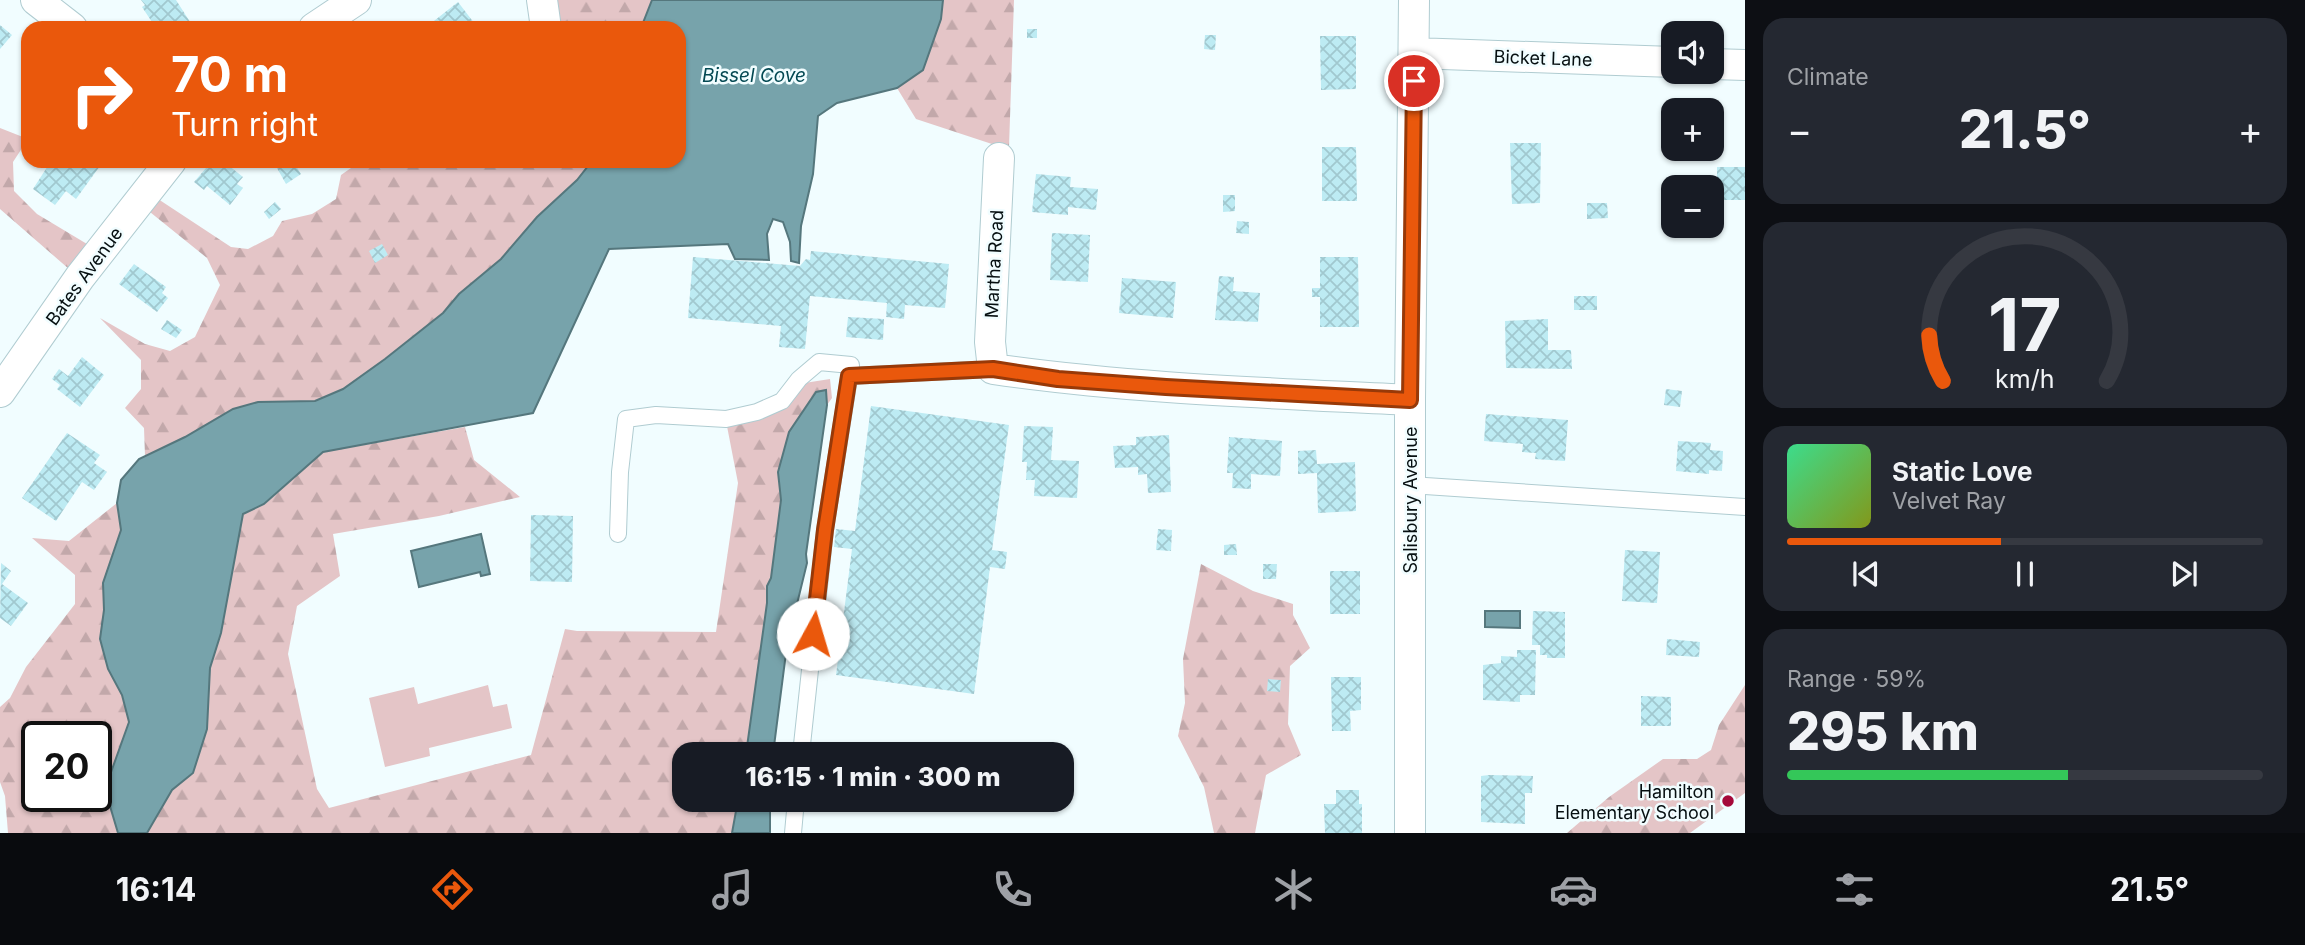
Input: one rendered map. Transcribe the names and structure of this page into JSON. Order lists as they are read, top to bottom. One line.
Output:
{"streets":{"street":["Bicket Lane","Martha Road","Bates Avenue","Salisbury Avenue"]},"crossings":[["Bicket Lane","Salisbury Avenue"]],"water":["Bissel Cove"],"places":["Hamilton Elementary School"],"page":{"tile":["Climate",["Range · 59%","295 km"]],"map_buttons":["+","−"],"turn":["70 m","Turn right"],"heat":["−","21.5°","+"],"song":["Static Love","Velvet Ray"],"limit":"20","trip":"16:15 · 1 min · 300 m","tabs":["16:14","21.5°"],"gauge":["17","km/h"]}}
